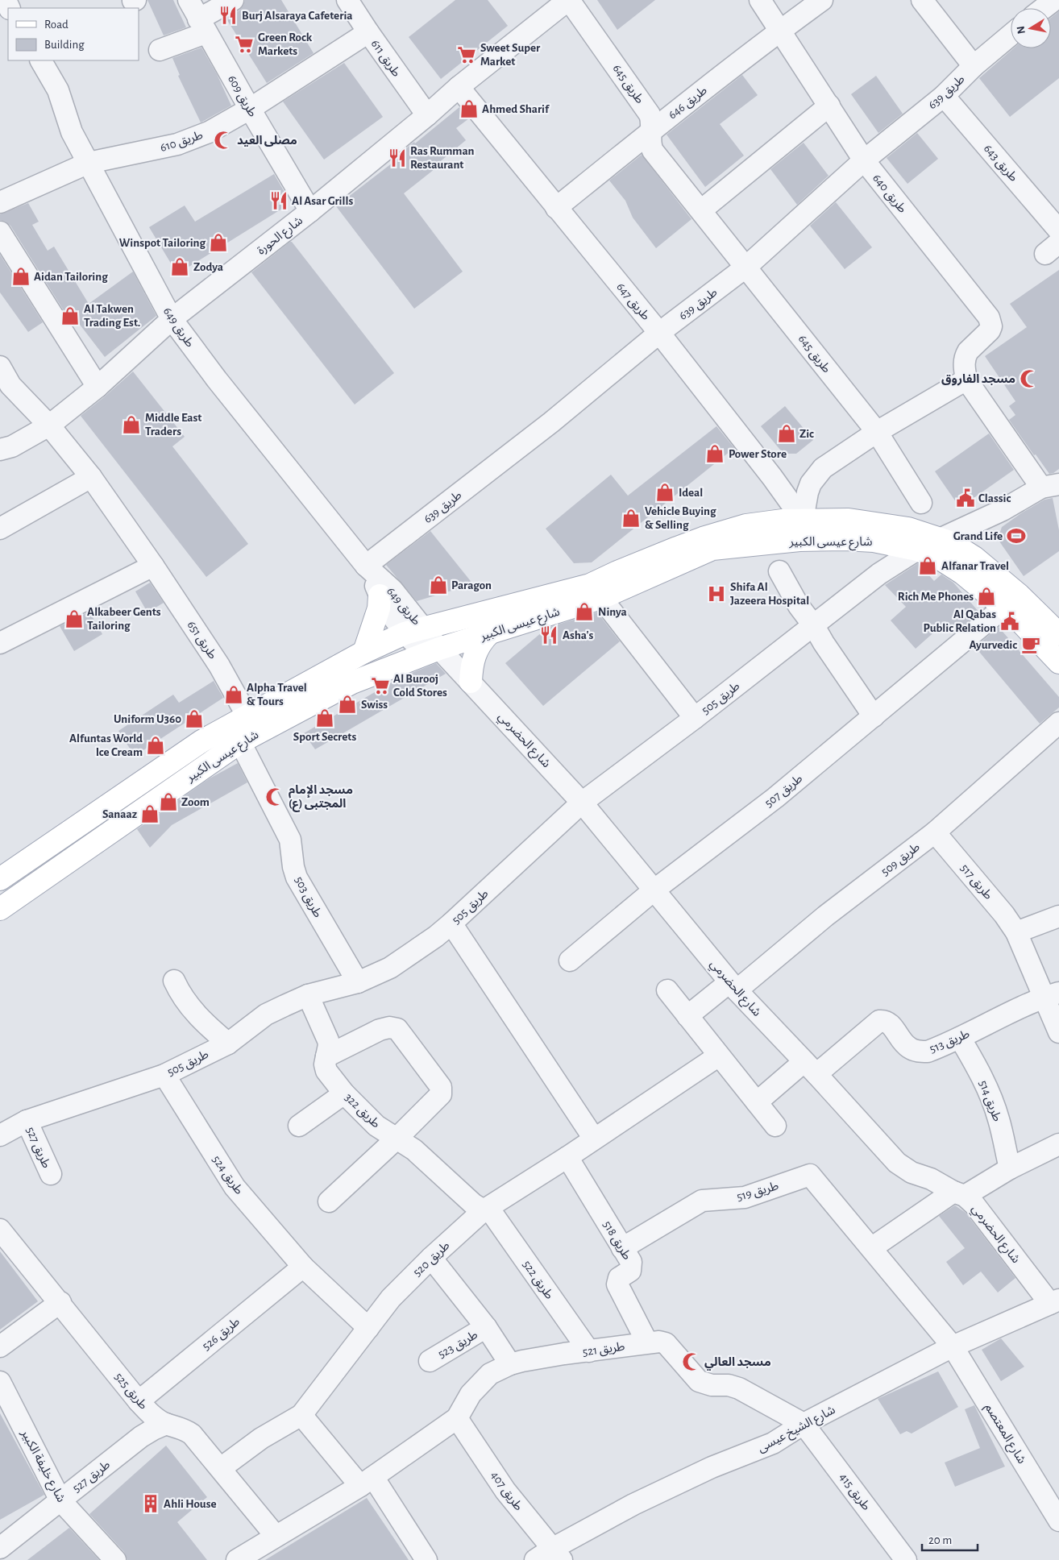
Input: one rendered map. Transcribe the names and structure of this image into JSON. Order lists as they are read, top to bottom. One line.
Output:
{"streets":{"main road":["شارع عيسى الكبير"],"street":["طريق 611","طريق 645","طريق 639","طريق 609","طريق 646","طريق 610","طريق 643","طريق 640","شارع الحورة","طريق 647","طريق 649","طريق 651","طريق 505","شارع الحضرمي","طريق 507","طريق 509","طريق 517","طريق 503","طريق 513","طريق 514","طريق 322","طريق 527","طريق 524","طريق 519","طريق 518","طريق 520","طريق 522","طريق 526","طريق 523","طريق 521","طريق 525","شارع الشيخ عيسى","شارع المعتصم","شارع خليفة الكبير","طريق 407","طريق 415"]},"crossings":[["طريق 611","طريق 610"],["طريق 611","شارع الحورة"],["طريق 645","طريق 639"],["طريق 645","طريق 646"],["طريق 645","شارع الحورة"],["طريق 639","طريق 643"],["طريق 639","طريق 640"],["طريق 639","طريق 647"],["طريق 639","طريق 649"],["طريق 609","طريق 610"],["طريق 609","شارع الحورة"],["طريق 646","طريق 640"],["طريق 646","طريق 647"],["طريق 610","طريق 649"],["شارع الحورة","طريق 647"],["شارع الحورة","طريق 649"],["شارع الحورة","طريق 651"],["طريق 647","شارع عيسى الكبير"],["طريق 649","شارع عيسى الكبير"],["طريق 649","شارع الحضرمي"],["شارع عيسى الكبير","طريق 651"],["شارع عيسى الكبير","طريق 505"],["شارع عيسى الكبير","شارع الحضرمي"],["شارع عيسى الكبير","طريق 503"],["طريق 505","شارع الحضرمي"],["طريق 505","طريق 503"],["طريق 505","طريق 322"],["طريق 505","طريق 527"],["طريق 505","طريق 524"],["شارع الحضرمي","طريق 507"],["شارع الحضرمي","طريق 509"],["شارع الحضرمي","طريق 513"],["شارع الحضرمي","شارع الشيخ عيسى"],["طريق 509","طريق 517"],["طريق 517","طريق 513"],["طريق 513","طريق 514"],["طريق 322","طريق 520"],["طريق 322","طريق 522"],["طريق 527","طريق 525"],["طريق 527","شارع خليفة الكبير"],["طريق 524","طريق 520"],["طريق 524","طريق 526"],["طريق 519","طريق 518"],["طريق 519","شارع الشيخ عيسى"],["طريق 519","شارع المعتصم"],["طريق 518","طريق 520"],["طريق 518","طريق 521"],["طريق 520","طريق 522"],["طريق 522","طريق 521"],["طريق 526","طريق 525"],["طريق 521","شارع الشيخ عيسى"],["طريق 521","طريق 415"],["شارع الشيخ عيسى","شارع المعتصم"],["شارع الشيخ عيسى","طريق 407"],["شارع الشيخ عيسى","طريق 415"]],"places":{"restaurant":["Burj Alsaraya Cafeteria","Ras Rumman Restaurant","Al Asar Grills","Asha's"],"supermarket":["Green Rock Markets","Sweet Super Market","Al Burooj Cold Stores"],"shop":["Ahmed Sharif","Winspot Tailoring","Zodya","Aidan Tailoring","Al Takwen Trading Est.","Middle East Traders","Zic","Power Store","Ideal","Vehicle Buying & Selling","Alfanar Travel","Paragon","Rich Me Phones","Ninya","Alkabeer Gents Tailoring","Alpha Travel & Tours","Swiss","Sport Secrets","Uniform U360","Alfuntas World Ice Cream","Zoom","Sanaaz"],"mosque":["مصلى العيد","مسجد الفاروق","مسجد الإمام المجتبى (ع)","مسجد العالي"],"public building":["Classic","Al Qabas Public Relation"],"sports":["Grand Life"],"hospital":["Shifa Al Jazeera Hospital"],"cafe":["Ayurvedic"],"building":["Ahli House"]},"legend":["Road","Building"],"scale_bar":"20 m","north":"left"}
